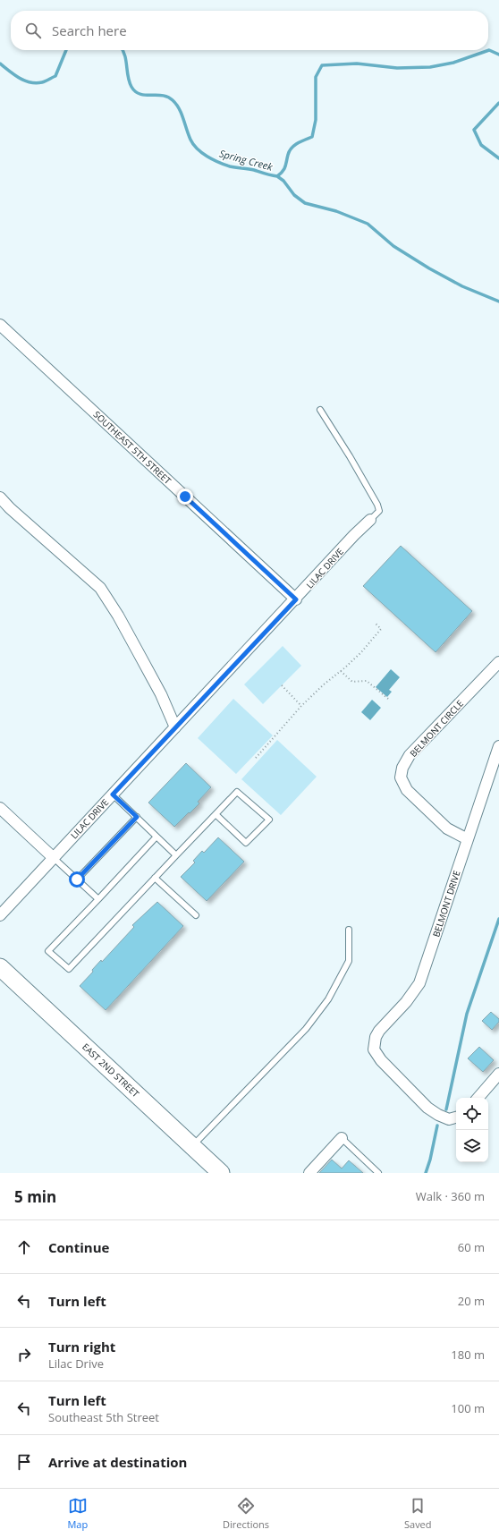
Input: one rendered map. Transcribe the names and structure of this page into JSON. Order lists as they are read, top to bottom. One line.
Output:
{"streets":{"main road":["EAST 2ND STREET"],"street":["SOUTHEAST 5TH STREET","LILAC DRIVE","BELMONT CIRCLE","BELMONT DRIVE"]},"crossings":[["SOUTHEAST 5TH STREET","LILAC DRIVE"],["BELMONT CIRCLE","BELMONT DRIVE"]],"water":["Spring Creek"],"page":{"search":"Search here","heading":["5 min","Walk · 360 m"],"list":[["Continue","60 m"],["Turn left","20 m"],["Turn right","Lilac Drive","180 m"],["Turn left","Southeast 5th Street","100 m"],"Arrive at destination"],"nav":["Map","Directions","Saved"]}}
